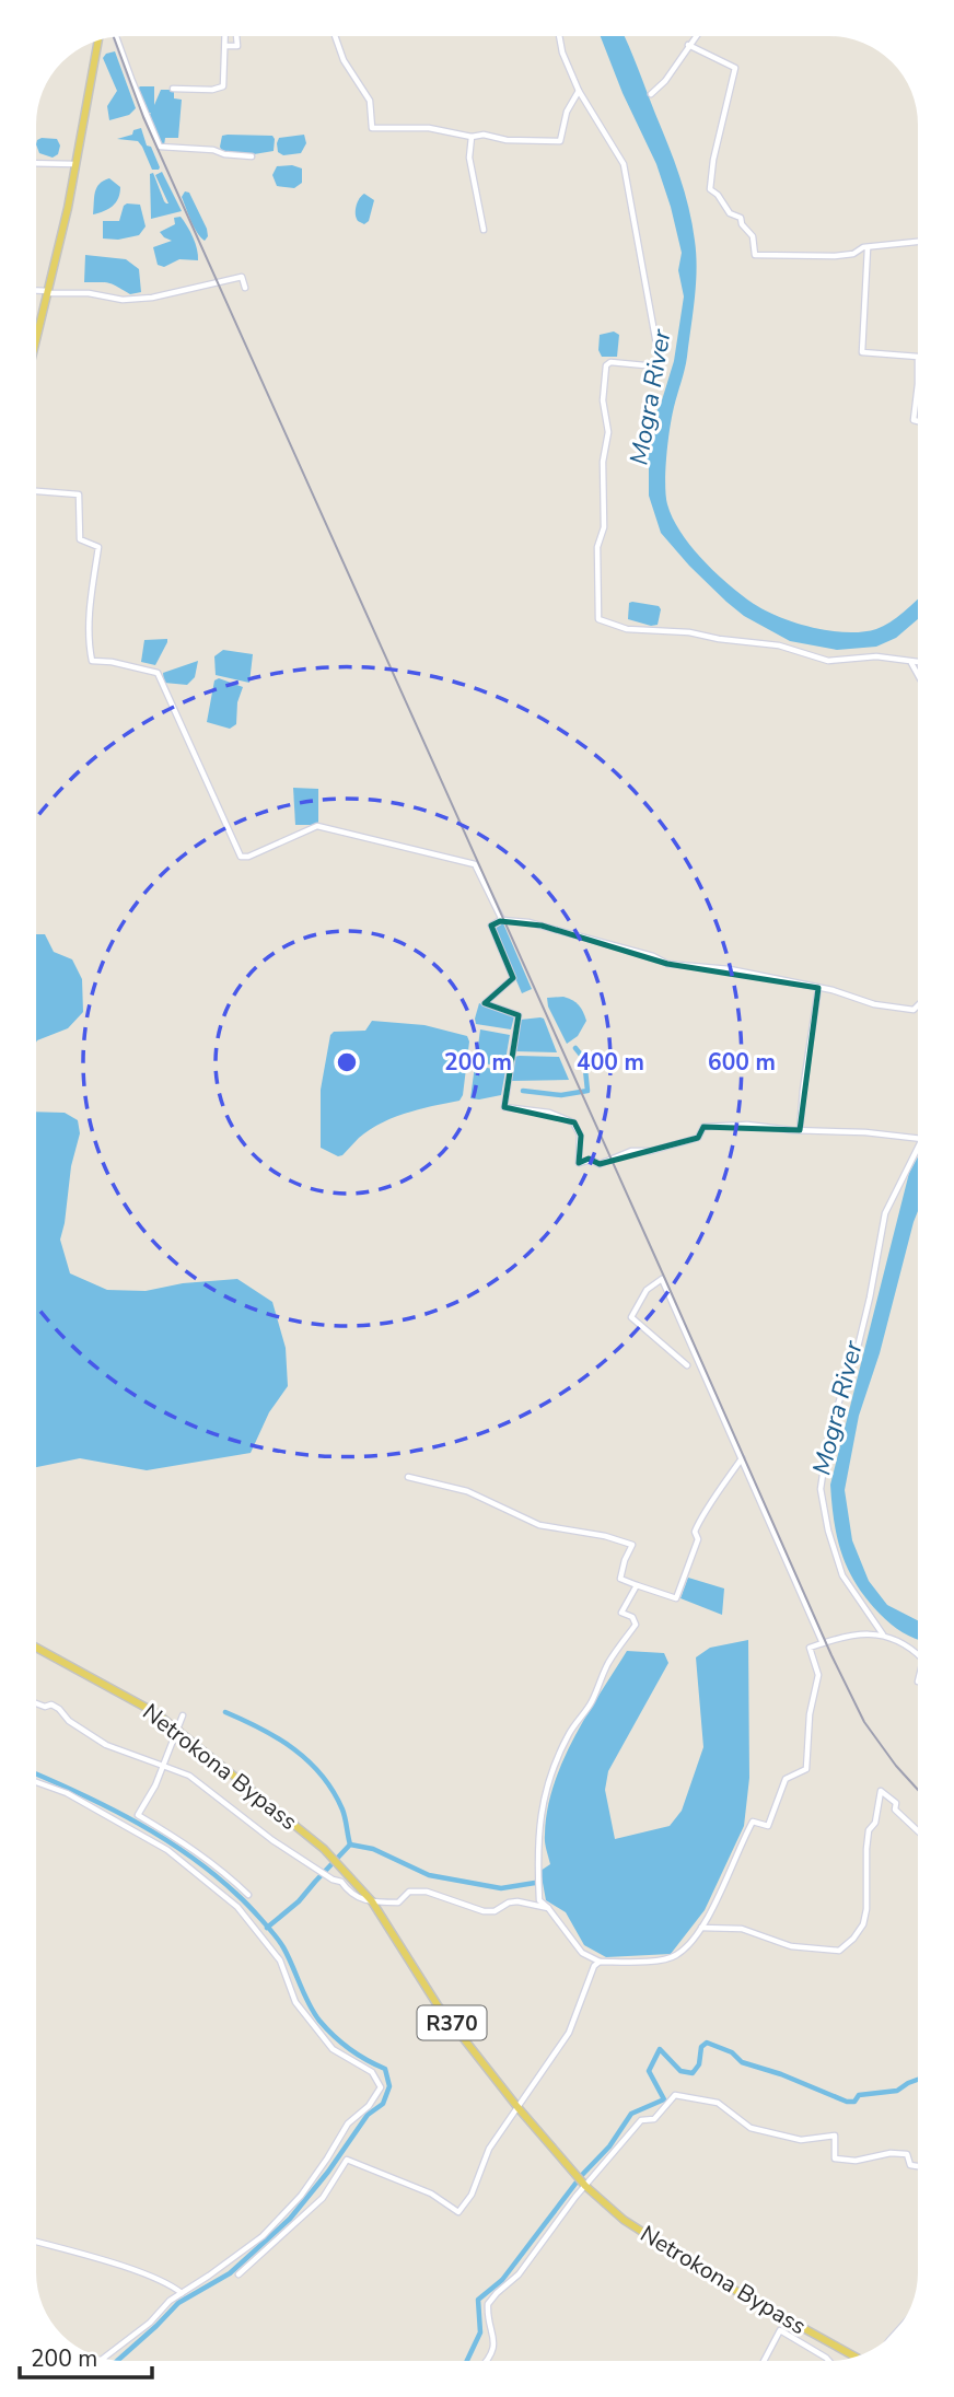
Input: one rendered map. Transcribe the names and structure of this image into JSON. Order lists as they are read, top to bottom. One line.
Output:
{"streets":{"main road":["Netrokona Bypass","R370"]},"crossings":[["Netrokona Bypass","R370"]],"water":["Mogra River"],"scale_bar":"200 m","rings":["200 m","400 m","600 m"]}
